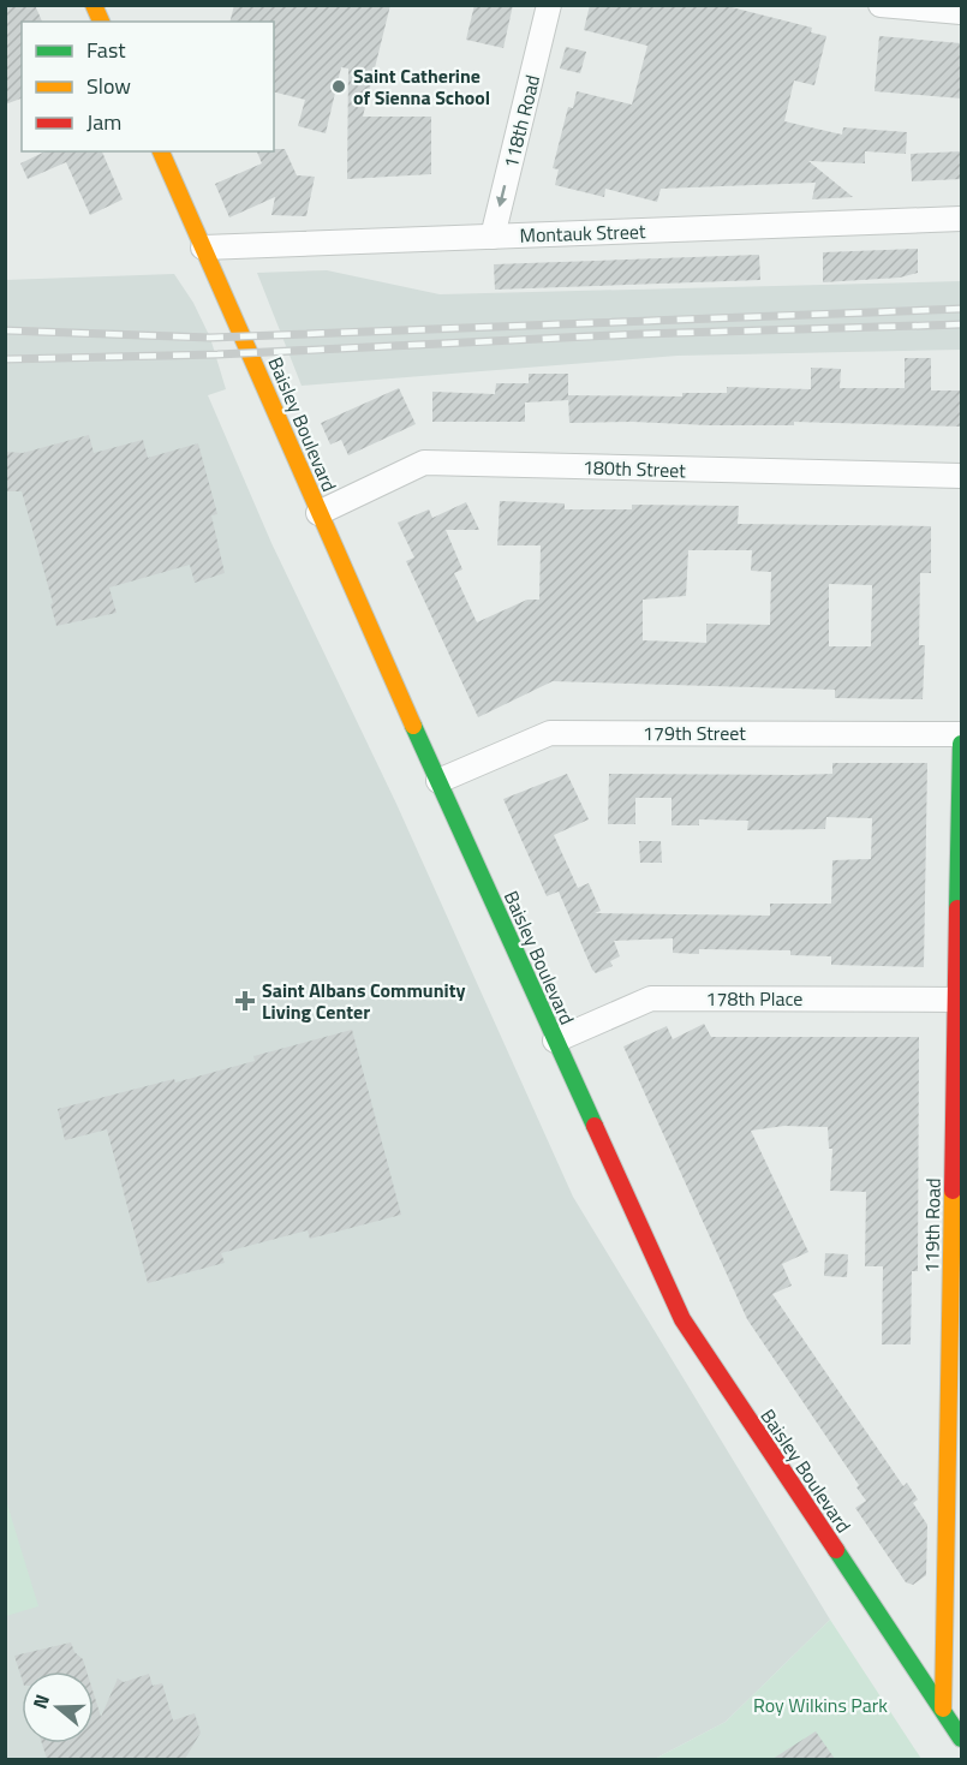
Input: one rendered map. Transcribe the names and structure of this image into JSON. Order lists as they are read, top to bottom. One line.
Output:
{"streets":{"street":["118th Road","Montauk Street","Baisley Boulevard","180th Street","179th Street","178th Place","119th Road"]},"crossings":[["118th Road","Montauk Street"],["Montauk Street","Baisley Boulevard"],["Baisley Boulevard","180th Street"],["Baisley Boulevard","179th Street"],["Baisley Boulevard","178th Place"],["Baisley Boulevard","119th Road"],["178th Place","119th Road"]],"one_way":["118th Road"],"parks":["Roy Wilkins Park"],"places":{"other":["Saint Catherine of Sienna School"],"health":["Saint Albans Community Living Center"]},"legend":["Fast","Slow","Jam"],"north":"left"}
